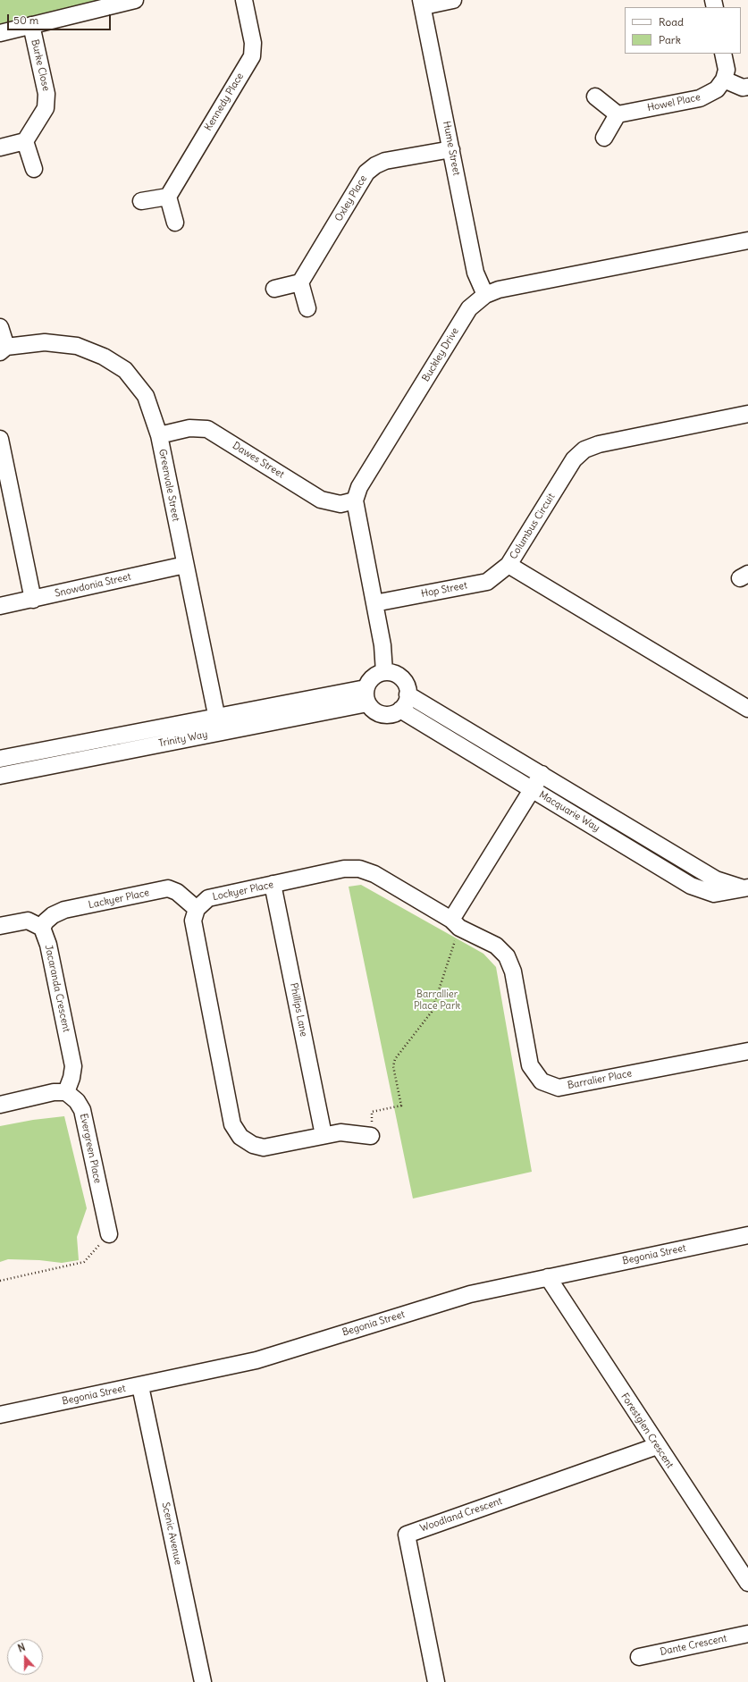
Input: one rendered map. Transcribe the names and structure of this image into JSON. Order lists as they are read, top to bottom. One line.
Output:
{"streets":{"street":["Burke Close","Kennedy Place","Howel Place","Hume Street","Oxley Place","Buckley Drive","Dawes Street","Greenvale Street","Columbus Circuit","Snowdonia Street","Hop Street","Trinity Way","Macquarie Way","Lockyer Place","Lackyer Place","Jacaranda Crescent","Phillips Lane","Barralier Place","Evergreen Place","Begonia Street","Forestglen Crescent","Woodland Crescent","Scenic Avenue","Dante Crescent"]},"crossings":[["Hume Street","Oxley Place"],["Hume Street","Buckley Drive"],["Buckley Drive","Dawes Street"],["Dawes Street","Greenvale Street"],["Greenvale Street","Snowdonia Street"],["Greenvale Street","Trinity Way"],["Columbus Circuit","Hop Street"],["Trinity Way","Macquarie Way"],["Lockyer Place","Lackyer Place"],["Lockyer Place","Phillips Lane"],["Lockyer Place","Barralier Place"],["Lackyer Place","Jacaranda Crescent"],["Jacaranda Crescent","Evergreen Place"],["Begonia Street","Forestglen Crescent"],["Begonia Street","Scenic Avenue"],["Forestglen Crescent","Woodland Crescent"]],"parks":["Barrallier Place Park"],"legend":["Road","Park"],"scale_bar":"50 m","north":"top"}
